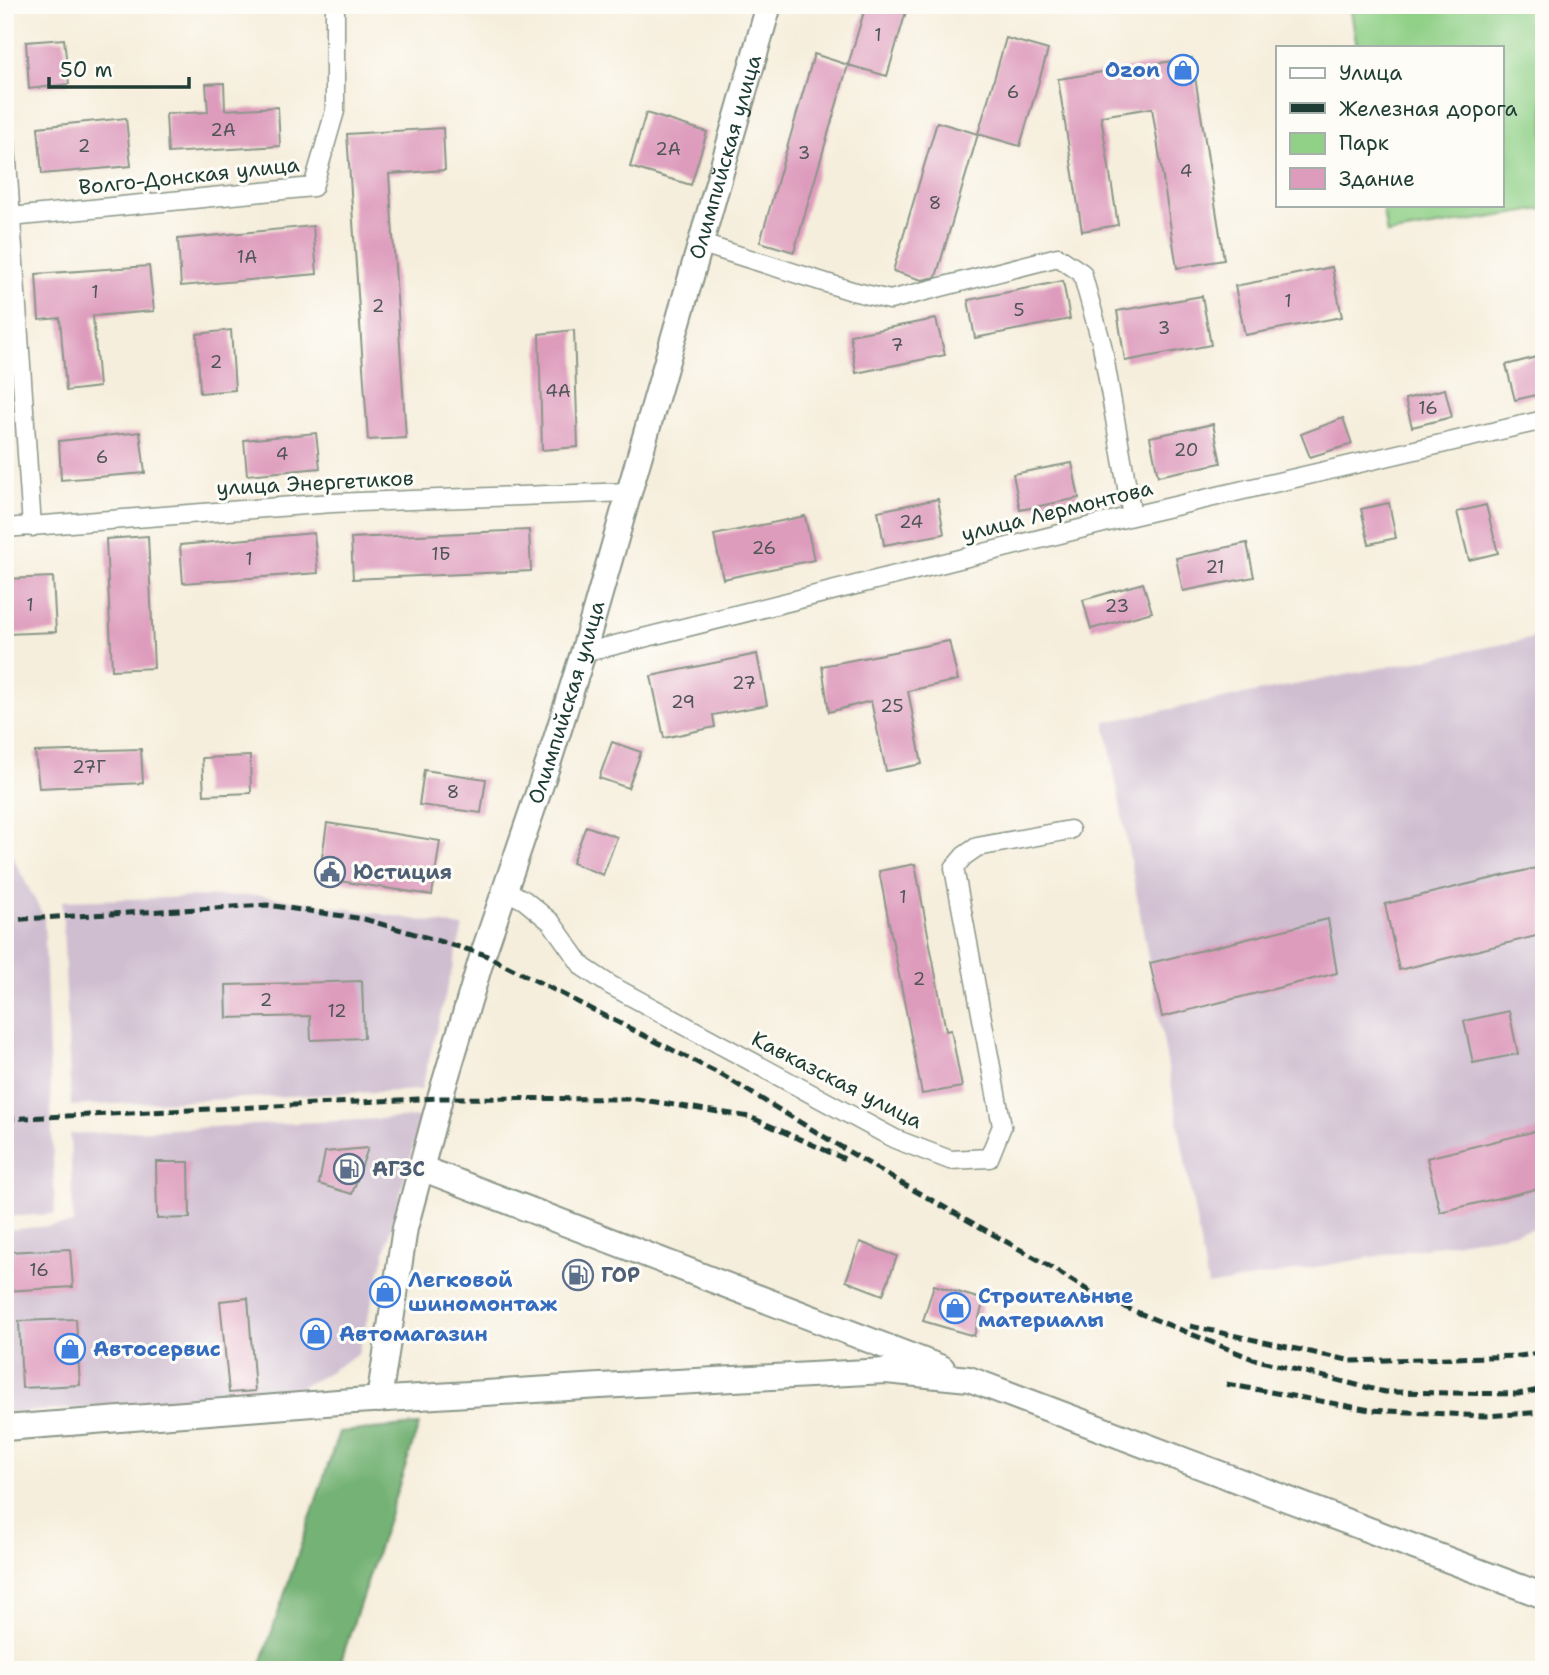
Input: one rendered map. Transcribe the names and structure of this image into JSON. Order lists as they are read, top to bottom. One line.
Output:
{"streets":{"street":["Олимпийская улица","Волго-Донская улица","улица Энергетиков","улица Лермонтова","Кавказская улица"]},"crossings":[["Олимпийская улица","улица Энергетиков"],["Олимпийская улица","улица Лермонтова"],["Олимпийская улица","Кавказская улица"]],"places":{"shop":["Ozon","Легковой шиномонтаж","Строительные материалы","Автомагазин","Автосервис"],"public building":["Юстиция"],"fuel station":["АГЗС","ГОР"]},"house_numbers":["1","6","2А","2","2А","3","4","8","1А","1","1","2","5","3","7","2","4А","16","20","4","6","24","26","1Б","1","21","1","23","27","29","25","27Г","8","1","2","2","12","16"],"legend":["Улица","Железная дорога","Парк","Здание"],"scale_bar":"50 m"}
